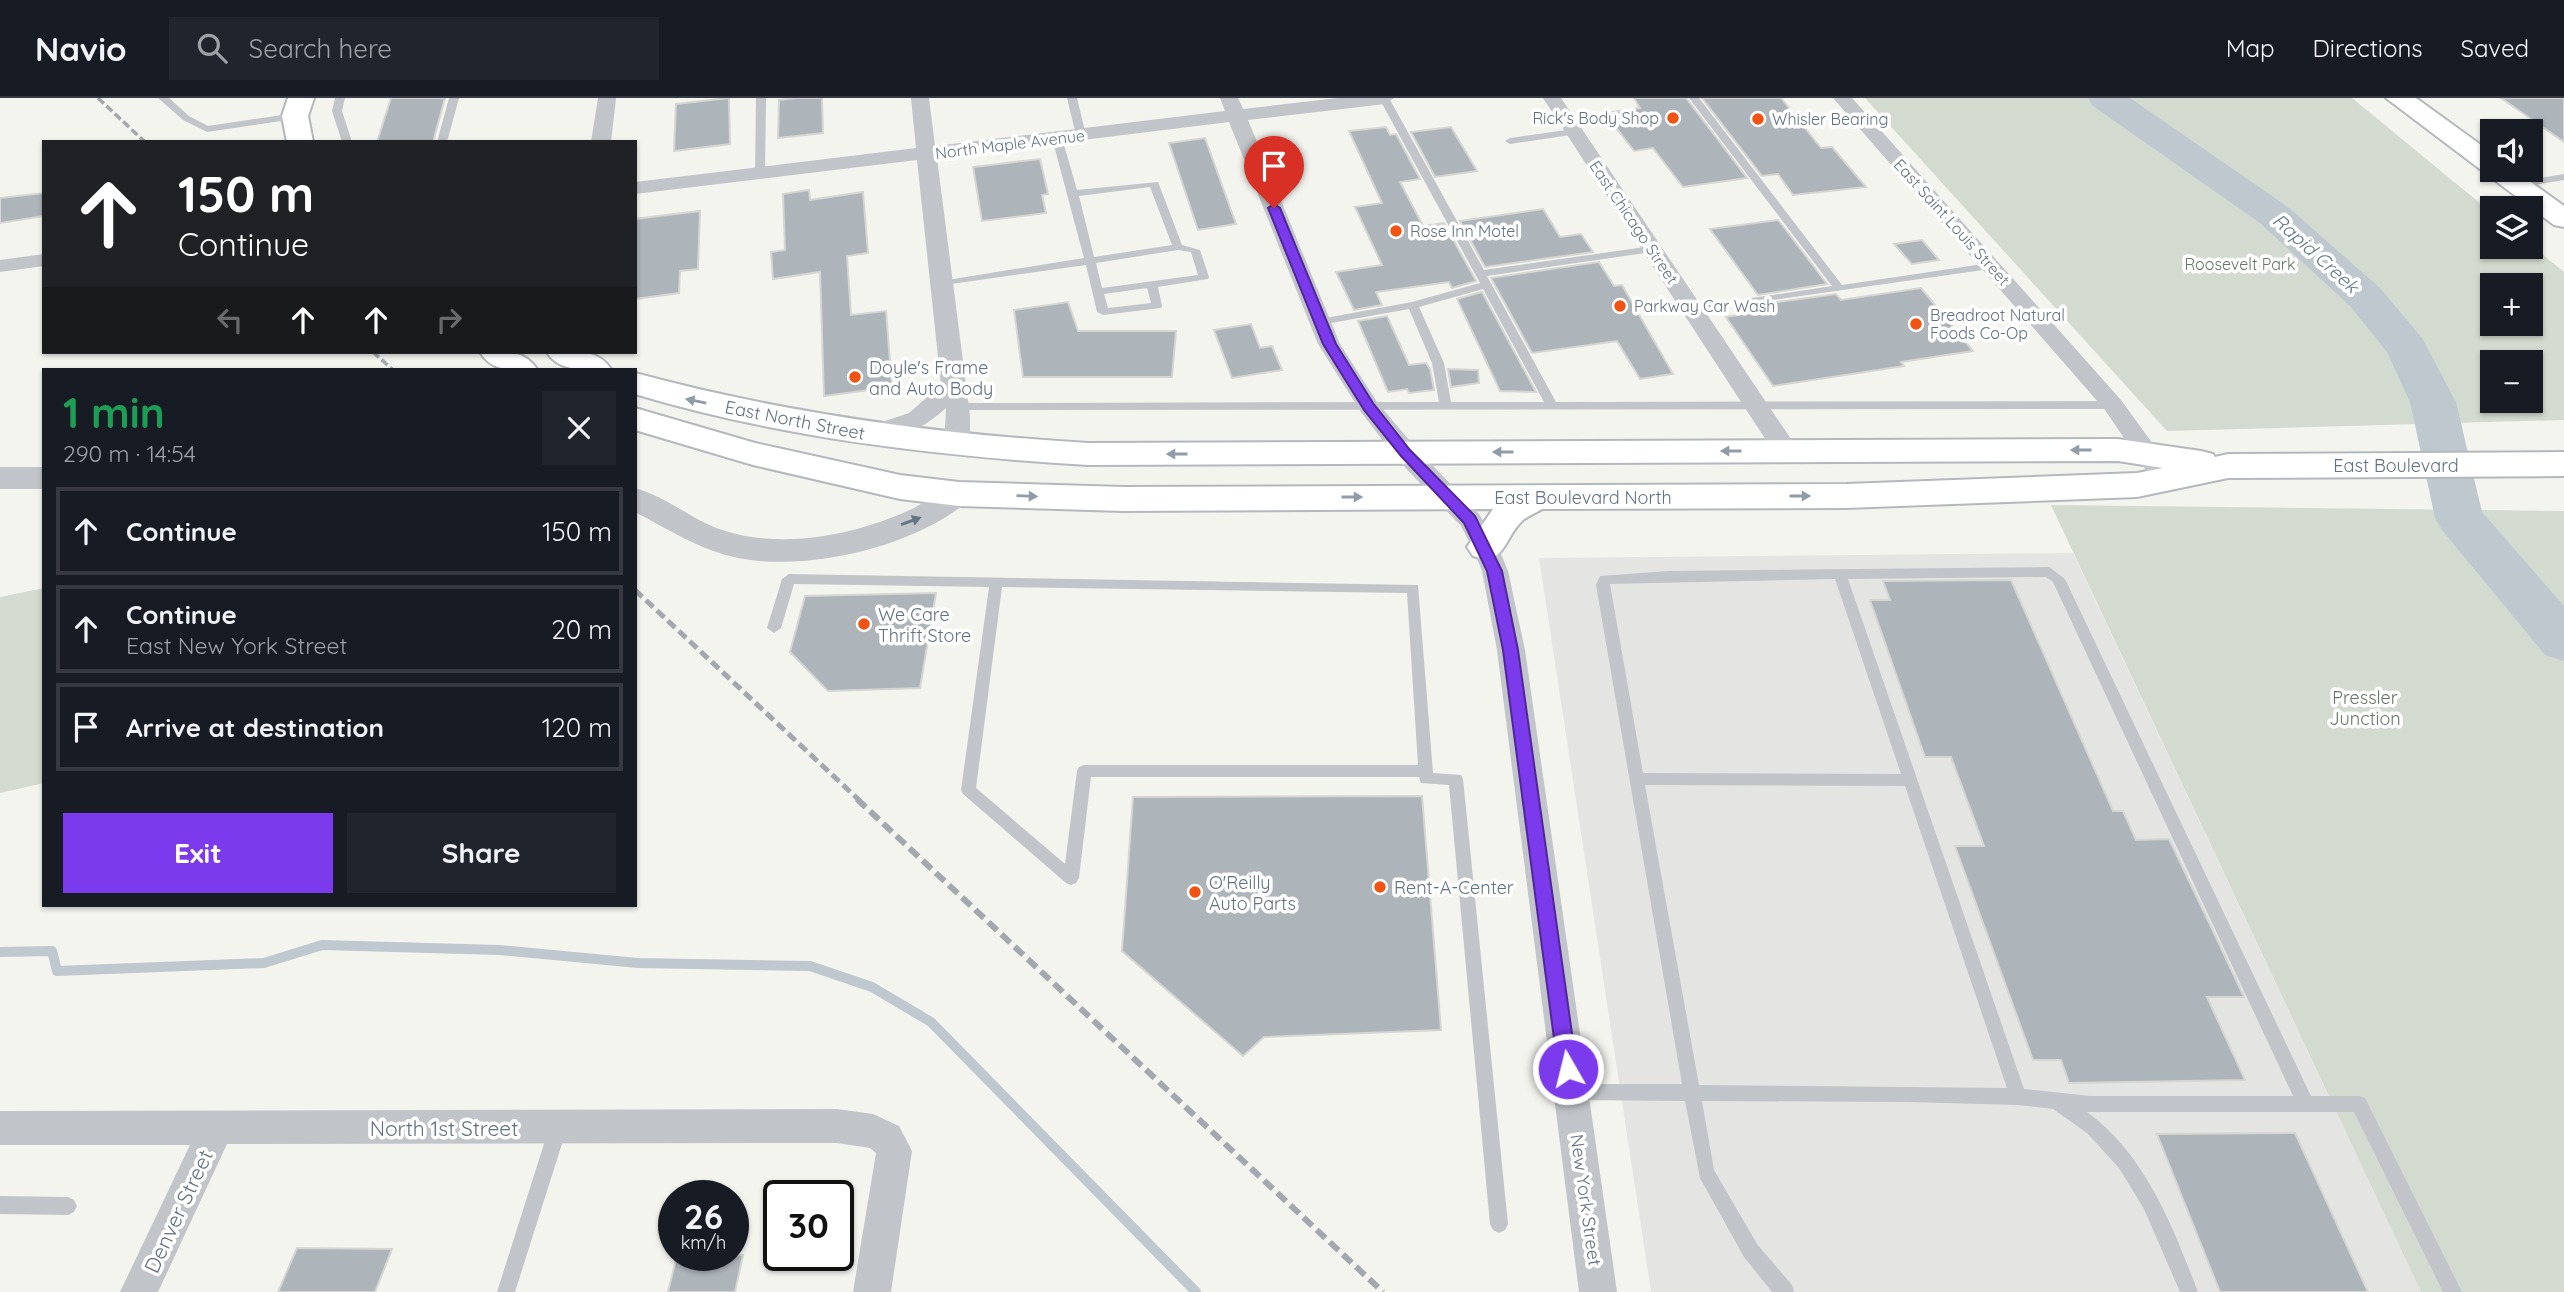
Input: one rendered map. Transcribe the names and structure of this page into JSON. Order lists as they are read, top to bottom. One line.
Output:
{"streets":{"main road":["East North Street","East Boulevard","East Boulevard North"],"street":["North Maple Avenue","East Chicago Street","East Saint Louis Street","North 1st Street","New York Street","Denver Street"]},"crossings":[["North Maple Avenue","New York Street"],["East Saint Louis Street","East Boulevard"],["East Saint Louis Street","East Boulevard North"],["East Boulevard","East Boulevard North"],["East Boulevard North","New York Street"],["North 1st Street","Denver Street"]],"water":["Rapid Creek"],"parks":["Roosevelt Park","Pressler Junction"],"places":["Rick's Body Shop","Whisler Bearing","Rose Inn Motel","Parkway Car Wash","Breadroot Natural Foods Co-Op","Doyle's Frame and Auto Body","We Care Thrift Store","Rent-A-Center","O'Reilly Auto Parts"],"page":{"header":"Navio","search":"Search here","nav":["Map","Directions","Saved"],"map_buttons":["+","−"],"turn":["150 m","Continue"],"heading":["1 min","290 m · 14:54"],"list":[{"name":"Continue","value":"150 m"},{"name":"Continue","note":"East New York Street","value":"20 m"},{"name":"Arrive at destination","value":"120 m"}],"buttons":["Exit","Share"],"speed":"26 km/h","limit":"30"}}
